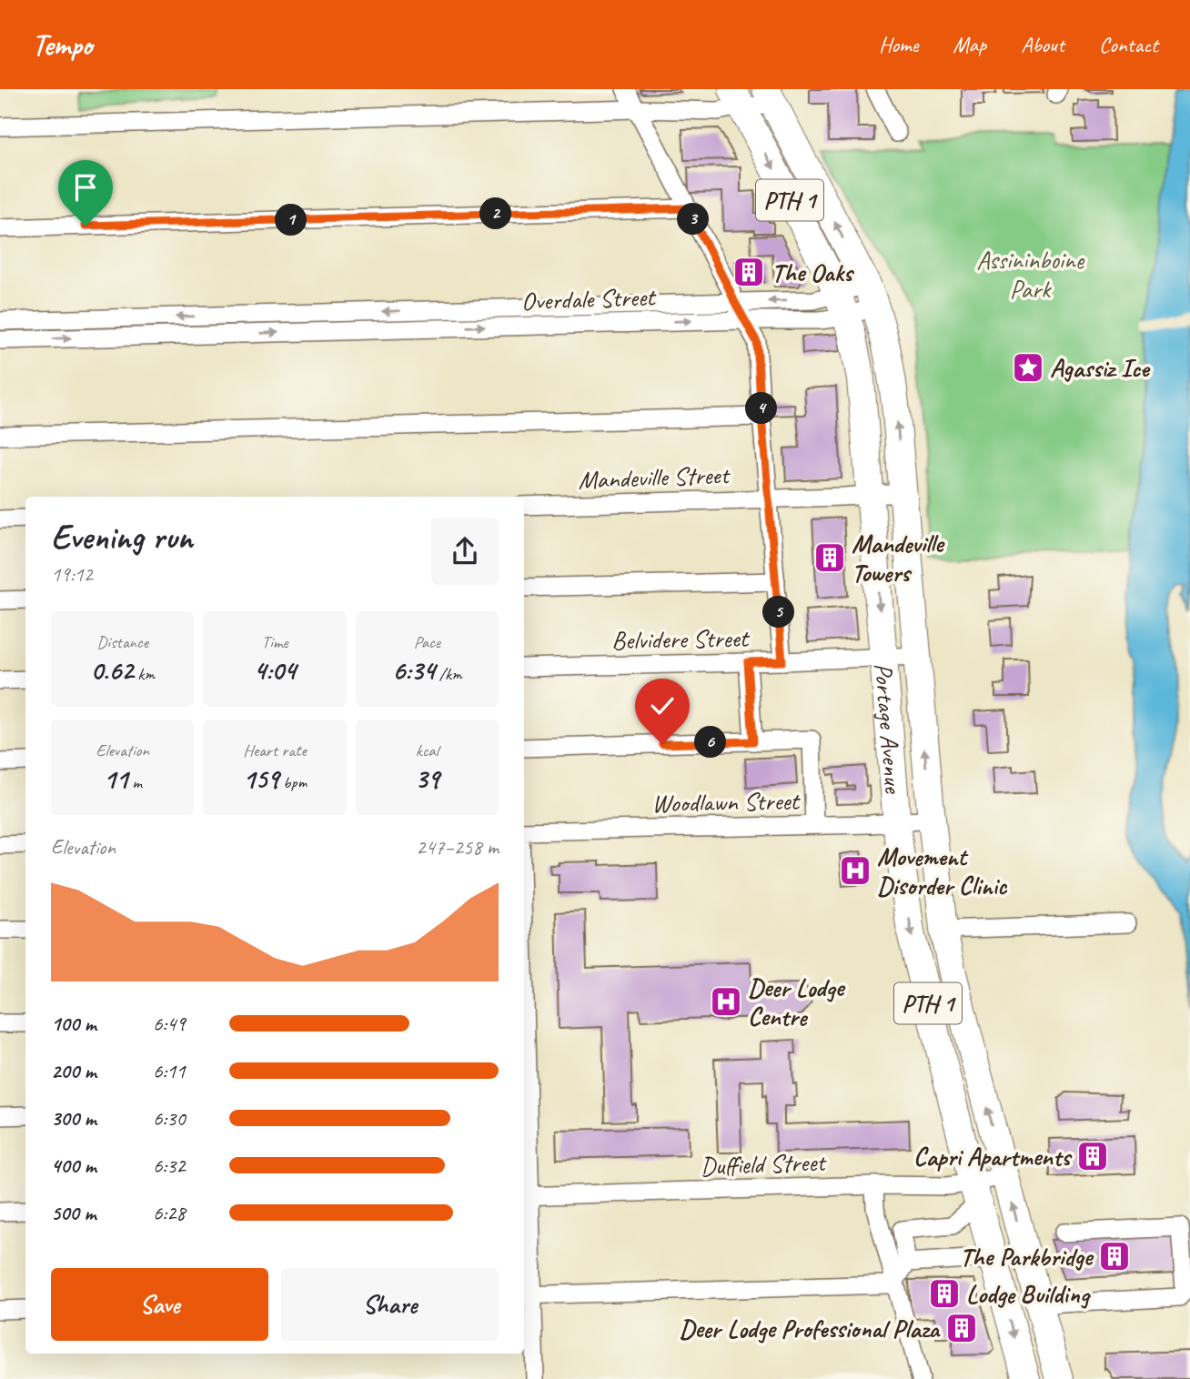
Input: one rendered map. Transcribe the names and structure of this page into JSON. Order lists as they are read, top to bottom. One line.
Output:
{"streets":{"highway":["PTH 1","Portage Avenue"],"street":["Overdale Street","Mandeville Street","Belvidere Street","Woodlawn Street","Duffield Street"]},"crossings":[["Overdale Street","Portage Avenue"],["Mandeville Street","Portage Avenue"],["Belvidere Street","Portage Avenue"],["Portage Avenue","Woodlawn Street"],["Portage Avenue","Duffield Street"]],"parks":["Assininboine Park"],"places":{"building":["The Oaks","Mandeville Towers","Capri Apartments","The Parkbridge","Lodge Building","Deer Lodge Professional Plaza"],"place":["Agassiz Ice"],"hospital":["Movement Disorder Clinic","Deer Lodge Centre"]},"page":{"header":"Tempo","nav":["Home","Map","About","Contact"],"pins":["2","3","1","4","5","6"],"heading":["Evening run","19:12"],"stats":[["Distance","0.62 km"],["Time","4:04"],["Pace","6:34 /km"],["Elevation","11 m"],["Heart rate","159 bpm"],["kcal","39"]],"chart":["Elevation","247–258 m"],"list":[{"name":"100 m","note":"6:49"},{"name":"200 m","note":"6:11"},{"name":"300 m","note":"6:30"},{"name":"400 m","note":"6:32"},{"name":"500 m","note":"6:28"}],"buttons":["Save","Share"]}}
